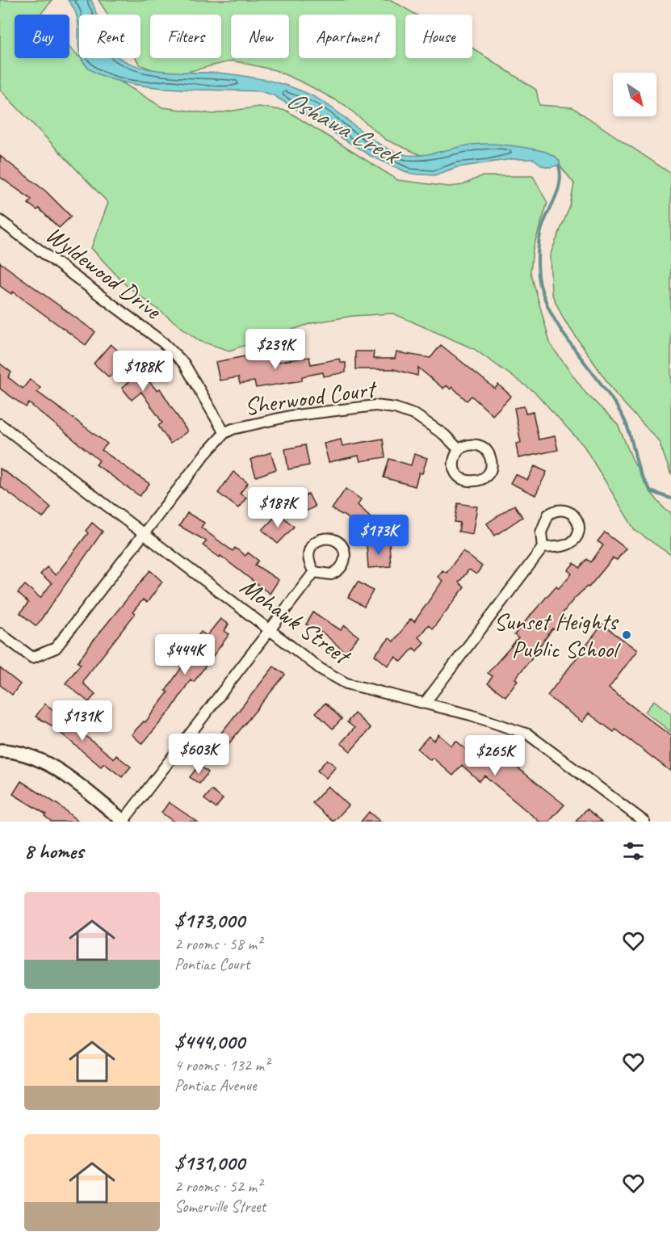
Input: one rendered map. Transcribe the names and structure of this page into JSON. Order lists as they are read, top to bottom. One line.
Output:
{"streets":{"street":["Wyldewood Drive","Sherwood Court","Mohawk Street"]},"crossings":[["Wyldewood Drive","Sherwood Court"],["Sherwood Court","Mohawk Street"]],"water":["Oshawa Creek"],"places":["Sunset Heights Public School"],"north":"bottom right","page":{"chip":["Buy","Rent","Filters","New","Apartment","House"],"price":["$239K","$188K","$187K","$173K","$444K","$131K","$603K","$265K"],"heading":"8 homes","list":[{"name":"$173,000","note":"2 rooms · 58 m² · Pontiac Court"},{"name":"$444,000","note":"4 rooms · 132 m² · Pontiac Avenue"},{"name":"$131,000","note":"2 rooms · 52 m² · Somerville Street"}]}}
